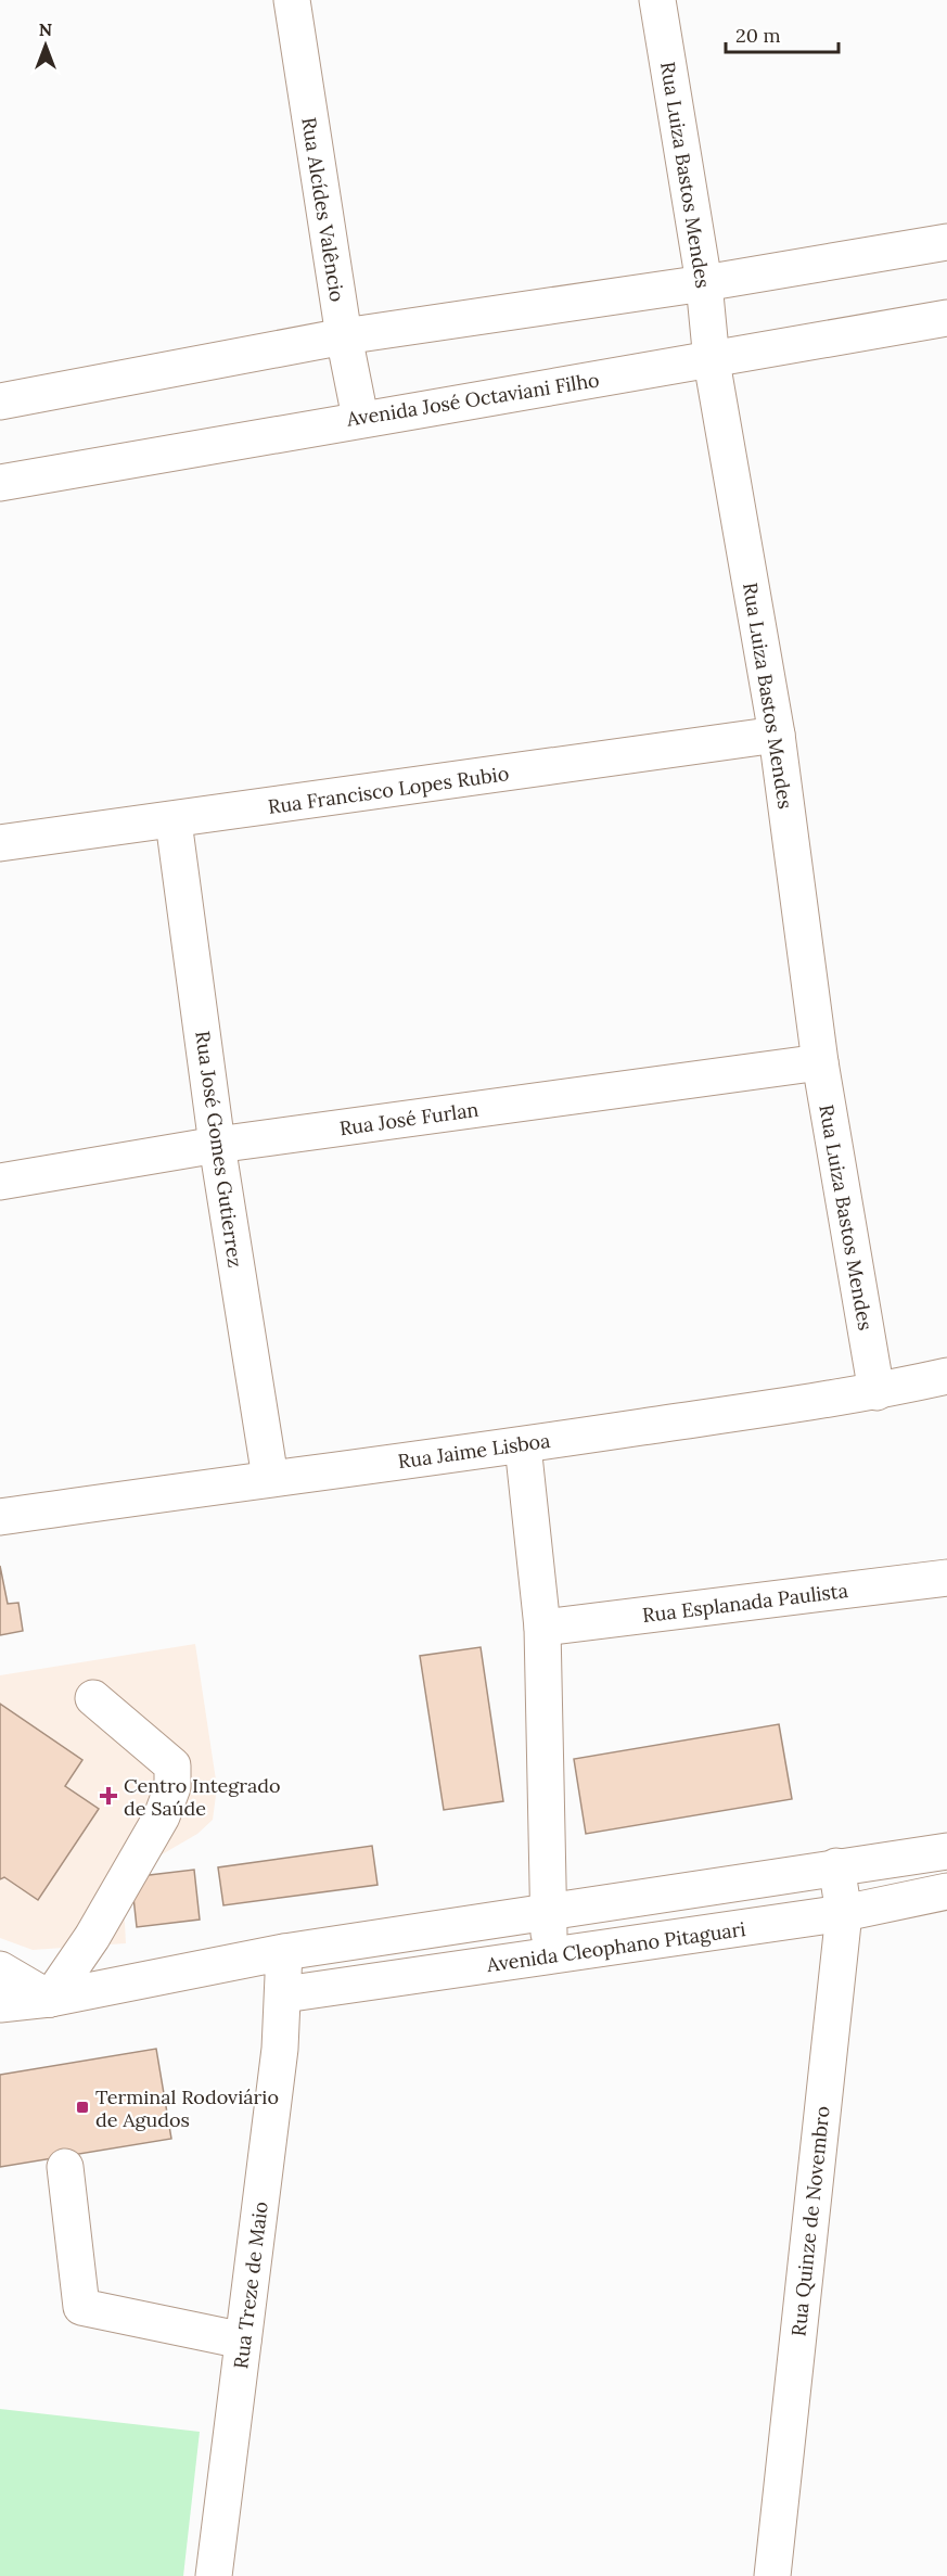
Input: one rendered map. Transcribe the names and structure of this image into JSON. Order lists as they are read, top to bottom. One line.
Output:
{"streets":{"street":["Rua Luiza Bastos Mendes","Rua Alcídes Valêncio","Avenida José Octaviani Filho","Rua Francisco Lopes Rubio","Rua José Furlan","Rua José Gomes Gutierrez","Rua Jaime Lisboa","Rua Esplanada Paulista","Avenida Cleophano Pitaguari","Rua Quinze de Novembro","Rua Treze de Maio"]},"crossings":[["Rua Luiza Bastos Mendes","Avenida José Octaviani Filho"],["Rua Luiza Bastos Mendes","Rua Francisco Lopes Rubio"],["Rua Luiza Bastos Mendes","Rua José Furlan"],["Rua Luiza Bastos Mendes","Rua Jaime Lisboa"],["Rua Alcídes Valêncio","Avenida José Octaviani Filho"],["Rua Francisco Lopes Rubio","Rua José Gomes Gutierrez"],["Rua José Furlan","Rua José Gomes Gutierrez"],["Rua José Gomes Gutierrez","Rua Jaime Lisboa"],["Avenida Cleophano Pitaguari","Rua Quinze de Novembro"],["Avenida Cleophano Pitaguari","Rua Treze de Maio"]],"places":{"health":["Centro Integrado de Saúde"],"transit":["Terminal Rodoviário de Agudos"]},"scale_bar":"20 m","north":"top"}
